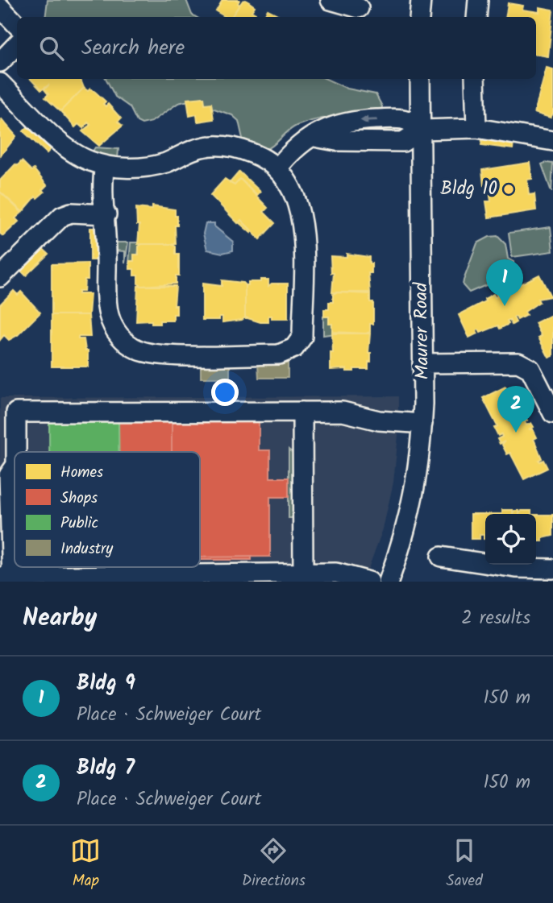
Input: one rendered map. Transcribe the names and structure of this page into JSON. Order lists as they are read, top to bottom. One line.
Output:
{"streets":{"street":["Maurer Road"]},"places":["Bldg 10"],"legend":["Homes","Shops","Public","Industry"],"page":{"search":"Search here","pins":["1","2"],"heading":["Nearby","2 results"],"list":[{"mark":"1","name":"Bldg 9","note":"Place · Schweiger Court","value":"150 m"},{"mark":"2","name":"Bldg 7","note":"Place · Schweiger Court","value":"150 m"}],"nav":["Map","Directions","Saved"]}}
